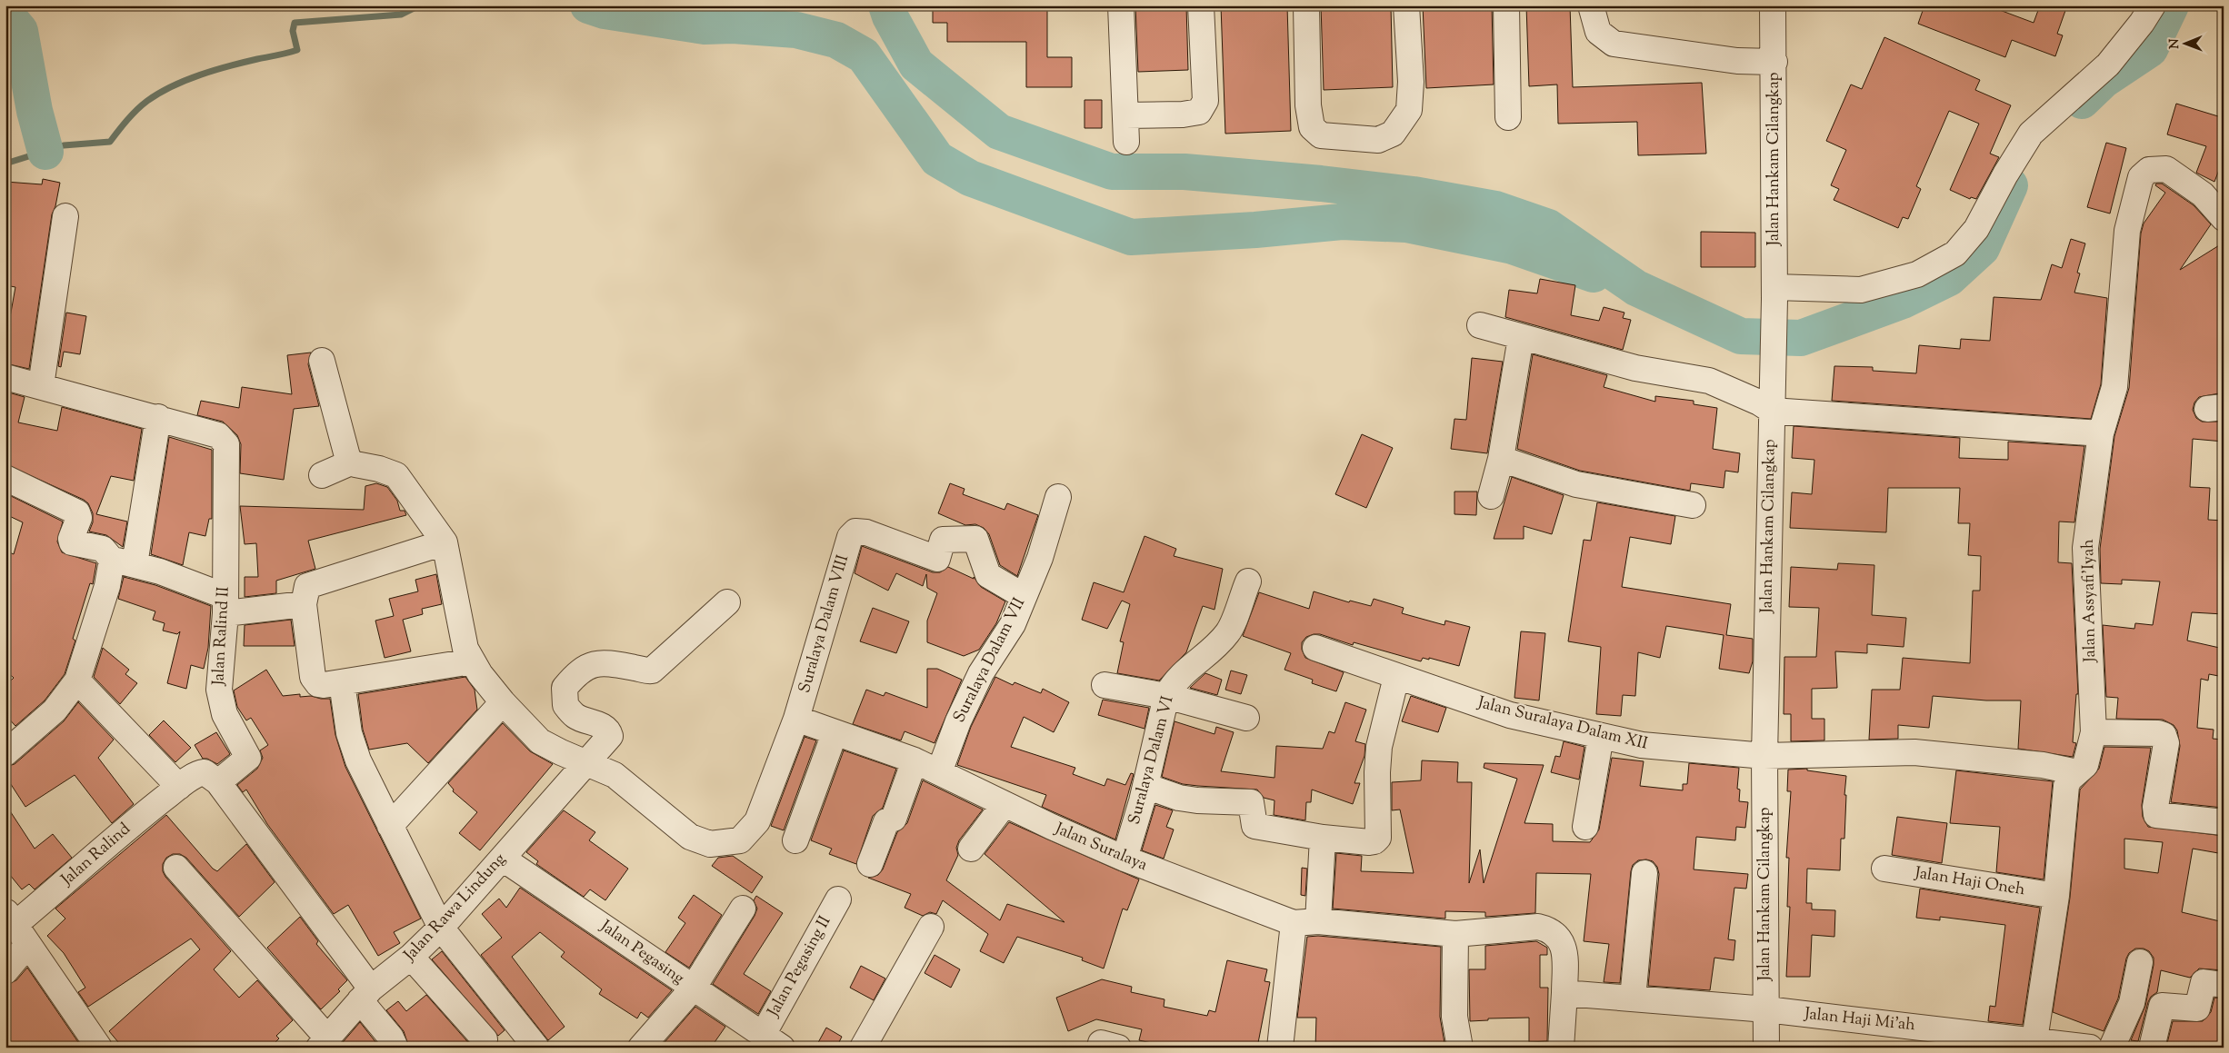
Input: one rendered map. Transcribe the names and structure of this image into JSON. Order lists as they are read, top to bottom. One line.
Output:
{"streets":{"street":["Jalan Hankam Cilangkap","Jalan Assyafi'Iyah","Suralaya Dalam VIII","Jalan Ralind II","Suralaya Dalam VII","Jalan Suralaya Dalam XII","Suralaya Dalam VI","Jalan Suralaya","Jalan Ralind","Jalan Haji Oneh","Jalan Rawa Lindung","Jalan Pegasing","Jalan Pegasing II","Jalan Haji Mi'ah"]},"crossings":[["Jalan Hankam Cilangkap","Jalan Suralaya Dalam XII"],["Jalan Hankam Cilangkap","Jalan Haji Mi'ah"],["Jalan Assyafi'Iyah","Jalan Suralaya Dalam XII"],["Jalan Assyafi'Iyah","Jalan Haji Oneh"],["Jalan Assyafi'Iyah","Jalan Haji Mi'ah"],["Suralaya Dalam VIII","Suralaya Dalam VII"],["Suralaya Dalam VIII","Jalan Suralaya"],["Suralaya Dalam VIII","Jalan Rawa Lindung"],["Jalan Ralind II","Jalan Ralind"],["Suralaya Dalam VII","Jalan Suralaya"],["Suralaya Dalam VI","Jalan Suralaya"],["Jalan Rawa Lindung","Jalan Pegasing"],["Jalan Pegasing","Jalan Pegasing II"]],"north":"left"}
